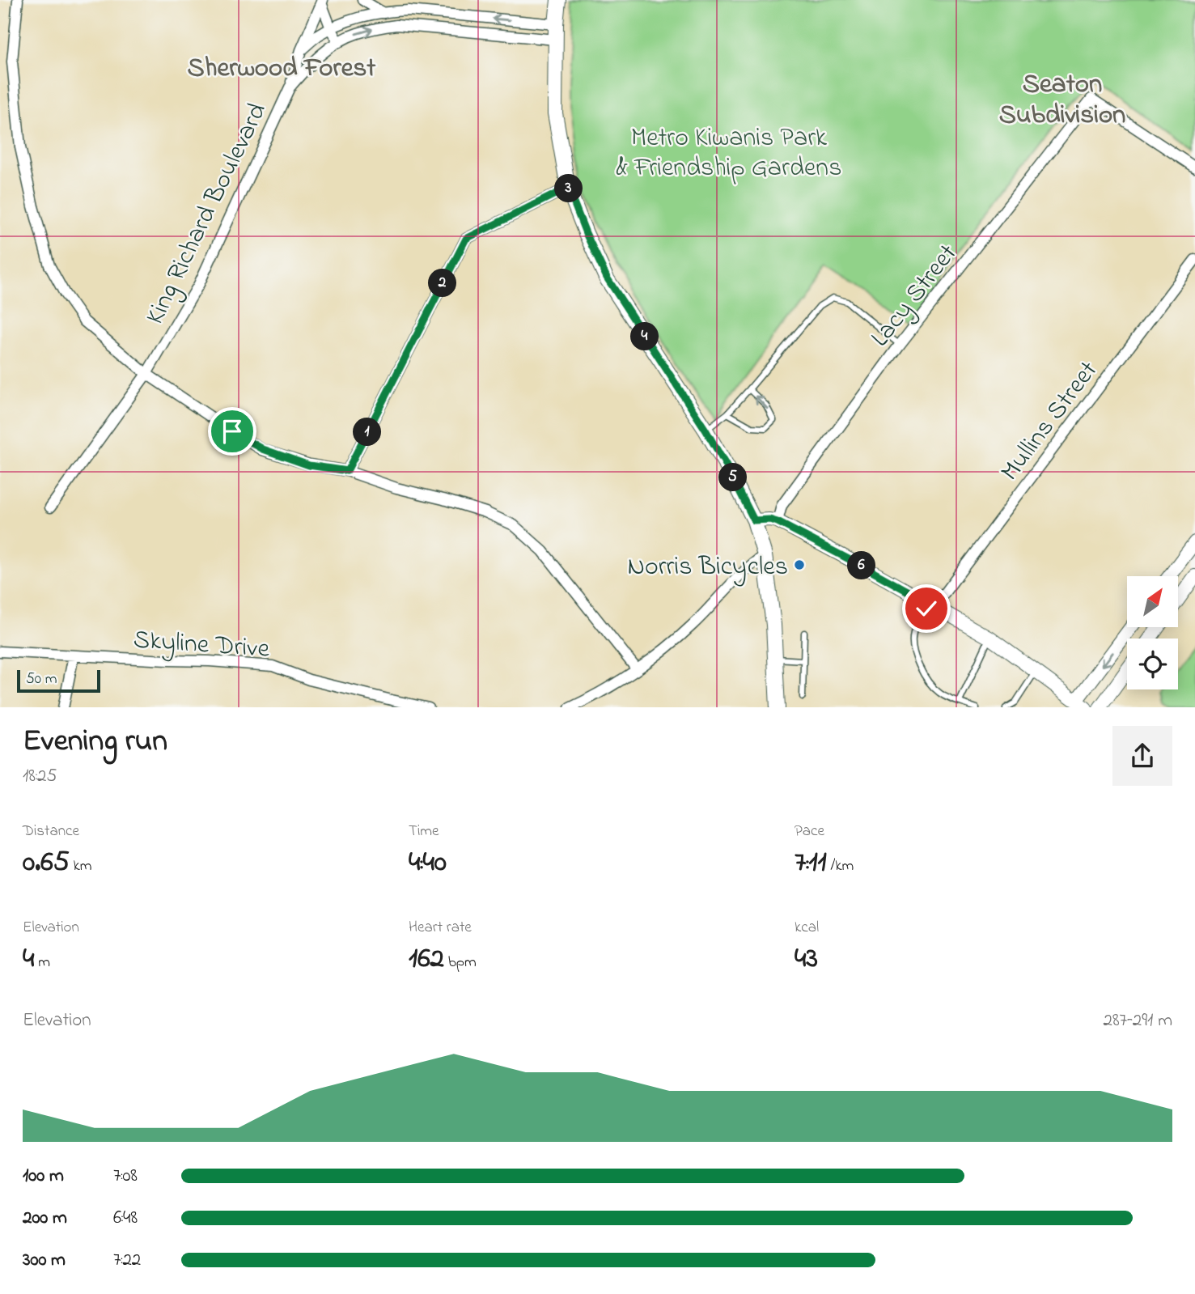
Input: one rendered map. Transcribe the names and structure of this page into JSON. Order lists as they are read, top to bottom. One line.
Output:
{"streets":{"street":["King Richard Boulevard","Lacy Street","Mullins Street","Skyline Drive"]},"districts":["Sherwood Forest","Seaton Subdivision"],"parks":["Metro Kiwanis Park & Friendship Gardens"],"places":["Norris Bicycles"],"scale_bar":"50 m","north":"top right","page":{"pins":["3","2","4","1","5","6"],"scale":"50 m","heading":["Evening run","18:25"],"stats":[["Distance","0.65 km"],["Time","4:40"],["Pace","7:11 /km"],["Elevation","4 m"],["Heart rate","162 bpm"],["kcal","43"]],"chart":["Elevation","287–291 m"],"list":[{"name":"100 m","note":"7:08"},{"name":"200 m","note":"6:48"},{"name":"300 m","note":"7:22"}]}}
